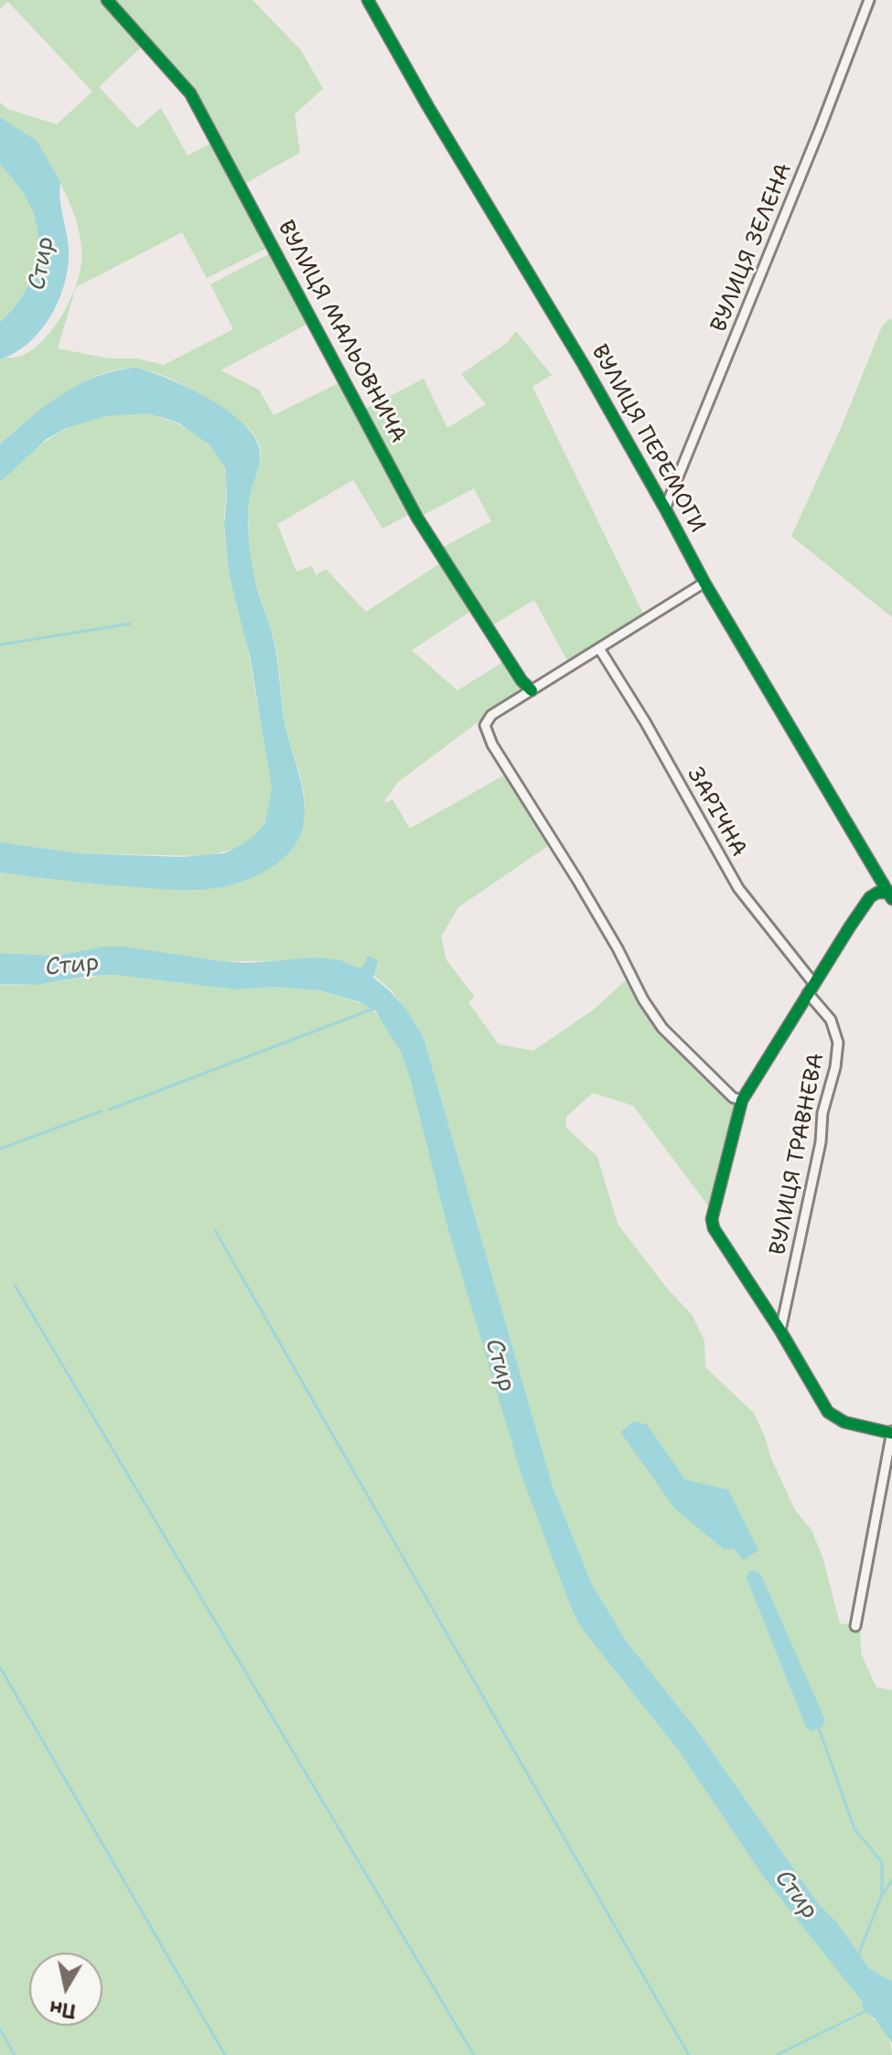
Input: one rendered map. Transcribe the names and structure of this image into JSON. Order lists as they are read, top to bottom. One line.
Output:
{"streets":{"street":["ВУЛИЦЯ ЗЕЛЕНА","ВУЛИЦЯ МАЛЬОВНИЧА","ВУЛИЦЯ ПЕРЕМОГИ","ЗАРІЧНА","ВУЛИЦЯ ТРАВНЕВА"]},"crossings":[["ВУЛИЦЯ ЗЕЛЕНА","ВУЛИЦЯ ПЕРЕМОГИ"]],"water":["Стир"],"north":"bottom"}
